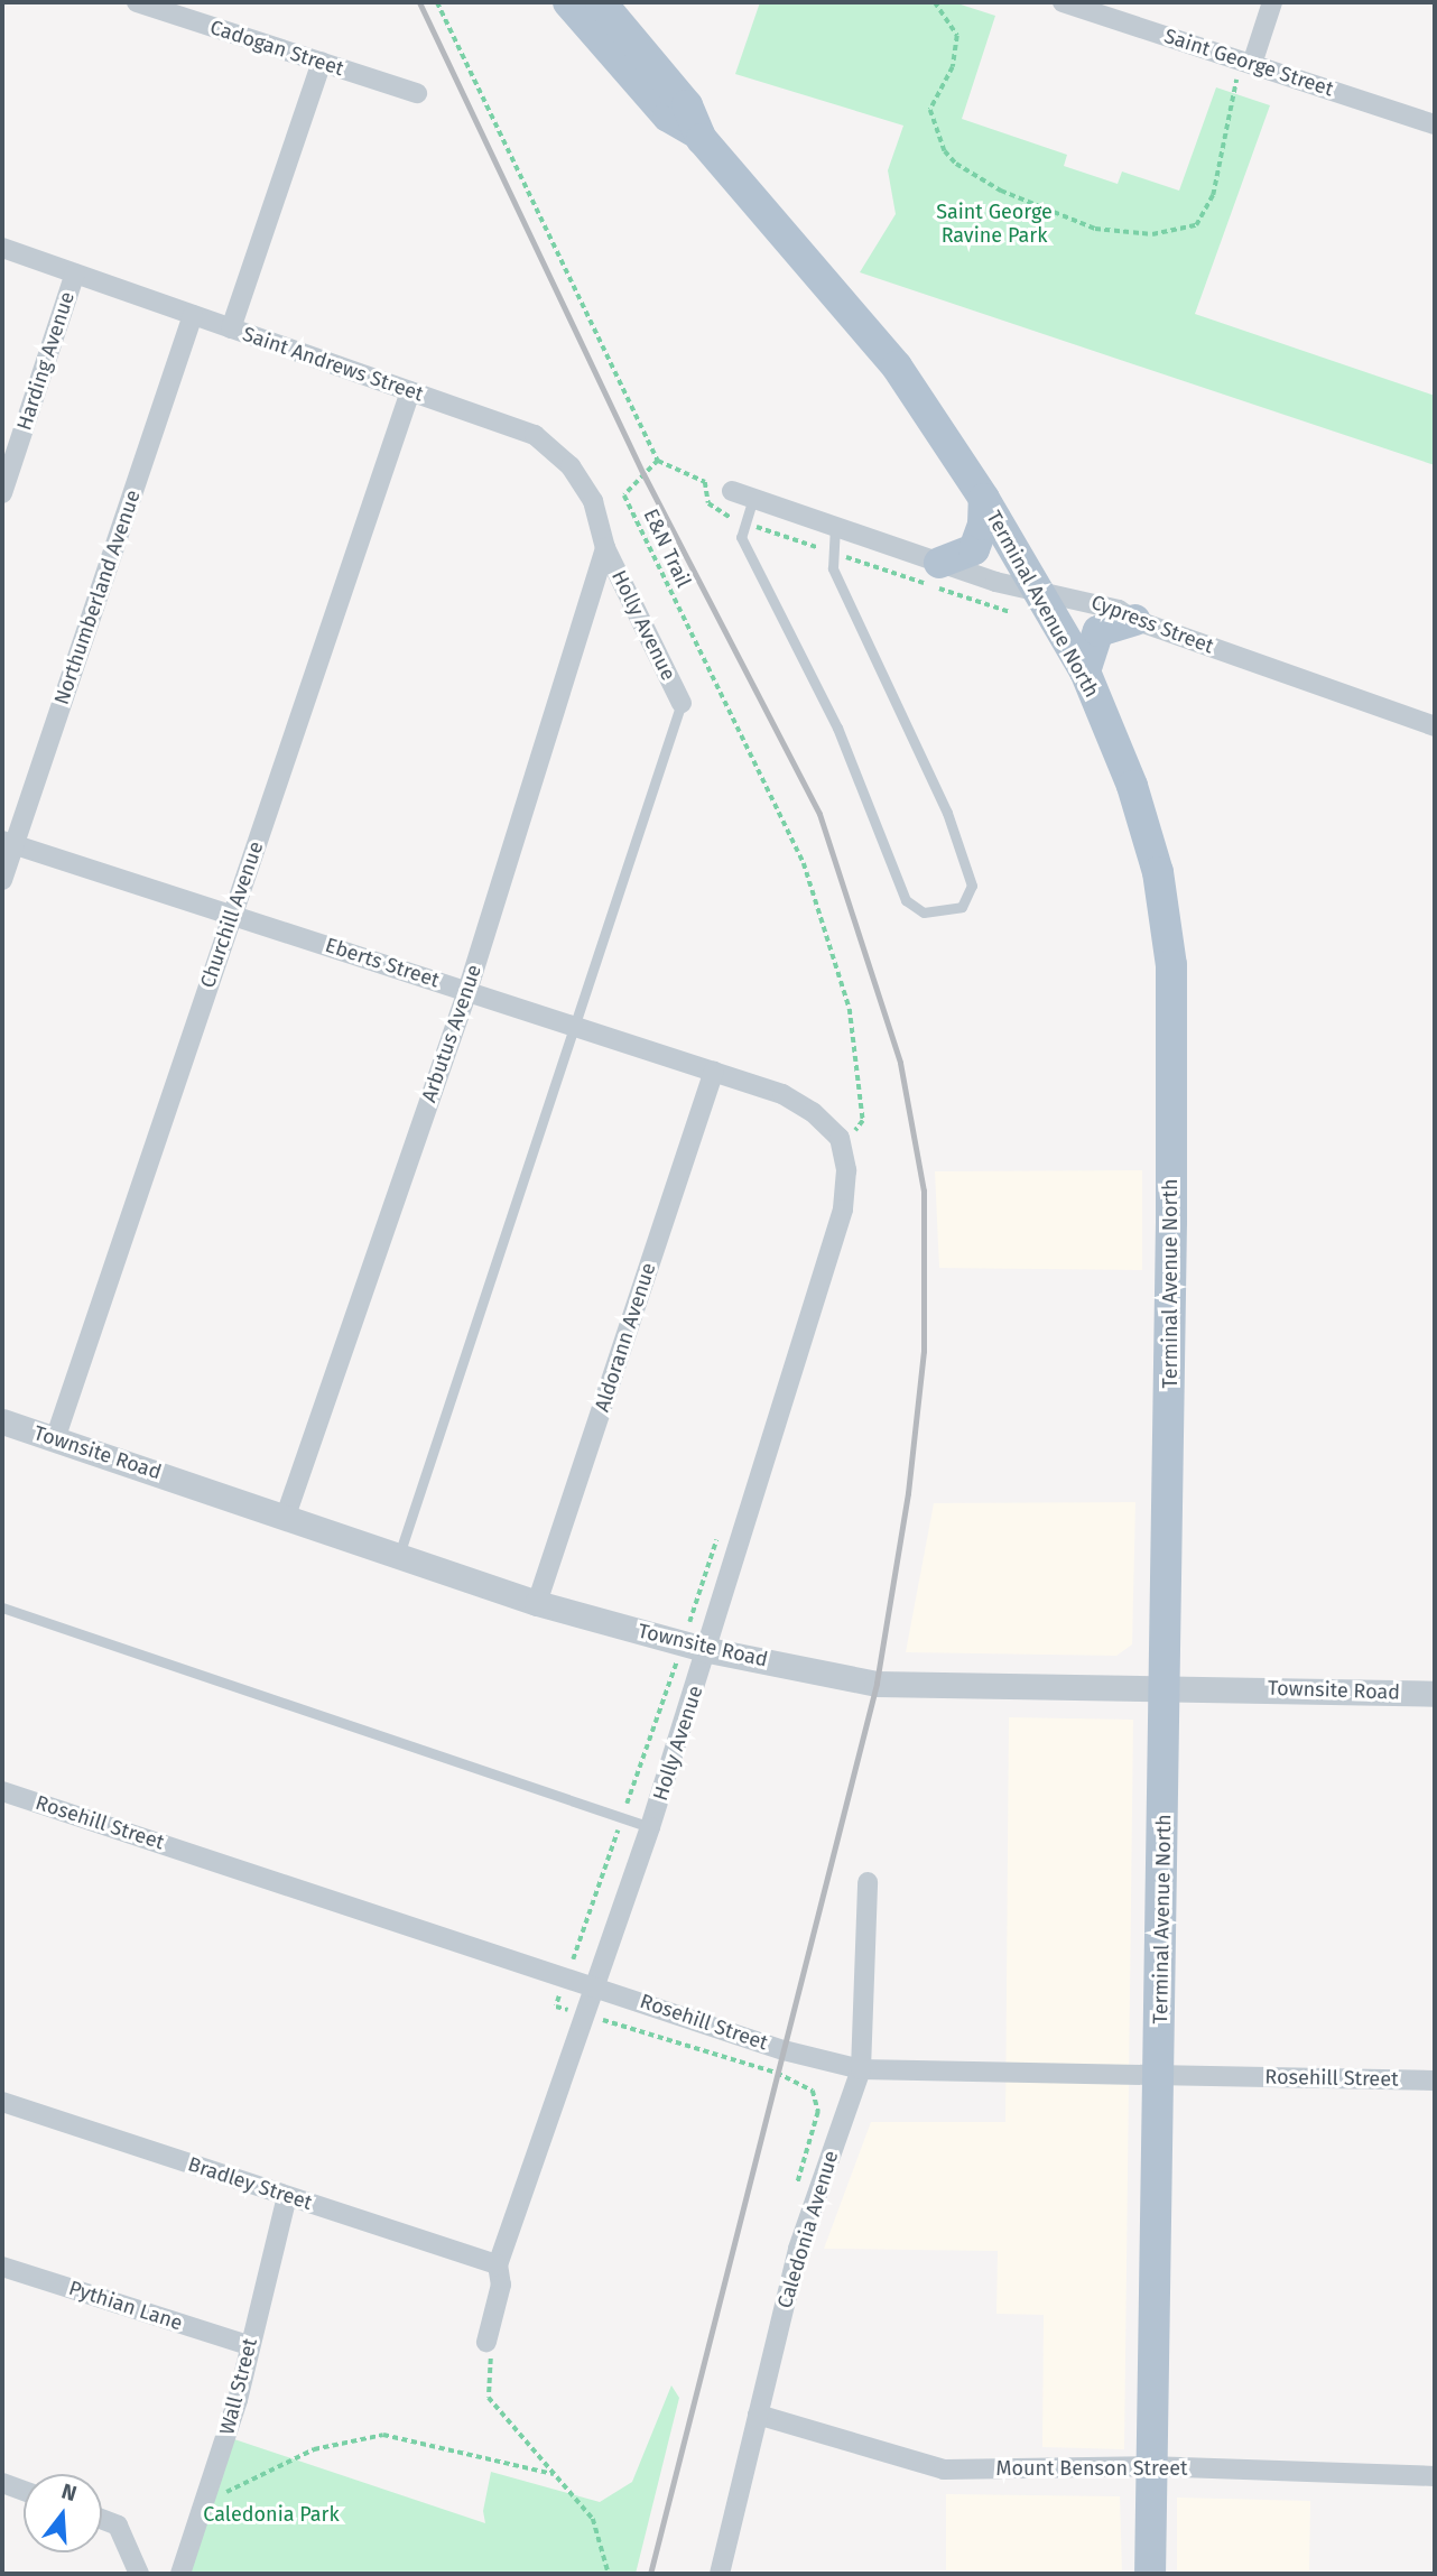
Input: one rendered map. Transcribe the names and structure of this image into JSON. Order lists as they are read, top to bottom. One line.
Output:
{"streets":{"main road":["Terminal Avenue North"],"street":["Cadogan Street","Saint George Street","Harding Avenue","Saint Andrews Street","Northumberland Avenue","Cypress Street","Holly Avenue","Churchill Avenue","Eberts Street","Arbutus Avenue","Aldorann Avenue","Townsite Road","Rosehill Street","Bradley Street","Caledonia Avenue","Pythian Lane","Wall Street","Mount Benson Street"],"path":["E&N Trail"]},"crossings":[["Harding Avenue","Saint Andrews Street"],["Saint Andrews Street","Northumberland Avenue"],["Saint Andrews Street","Holly Avenue"],["Saint Andrews Street","Churchill Avenue"],["Saint Andrews Street","Arbutus Avenue"],["E&N Trail","Holly Avenue"],["E&N Trail","Eberts Street"],["Northumberland Avenue","Eberts Street"],["Terminal Avenue North","Cypress Street"],["Terminal Avenue North","Townsite Road"],["Terminal Avenue North","Rosehill Street"],["Terminal Avenue North","Mount Benson Street"],["Holly Avenue","Eberts Street"],["Holly Avenue","Arbutus Avenue"],["Holly Avenue","Townsite Road"],["Holly Avenue","Rosehill Street"],["Holly Avenue","Bradley Street"],["Churchill Avenue","Eberts Street"],["Churchill Avenue","Townsite Road"],["Eberts Street","Arbutus Avenue"],["Eberts Street","Aldorann Avenue"],["Arbutus Avenue","Townsite Road"],["Aldorann Avenue","Townsite Road"],["Rosehill Street","Caledonia Avenue"],["Bradley Street","Wall Street"],["Caledonia Avenue","Mount Benson Street"],["Pythian Lane","Wall Street"]],"parks":["Saint George Ravine Park","Caledonia Park"],"north":"top"}
